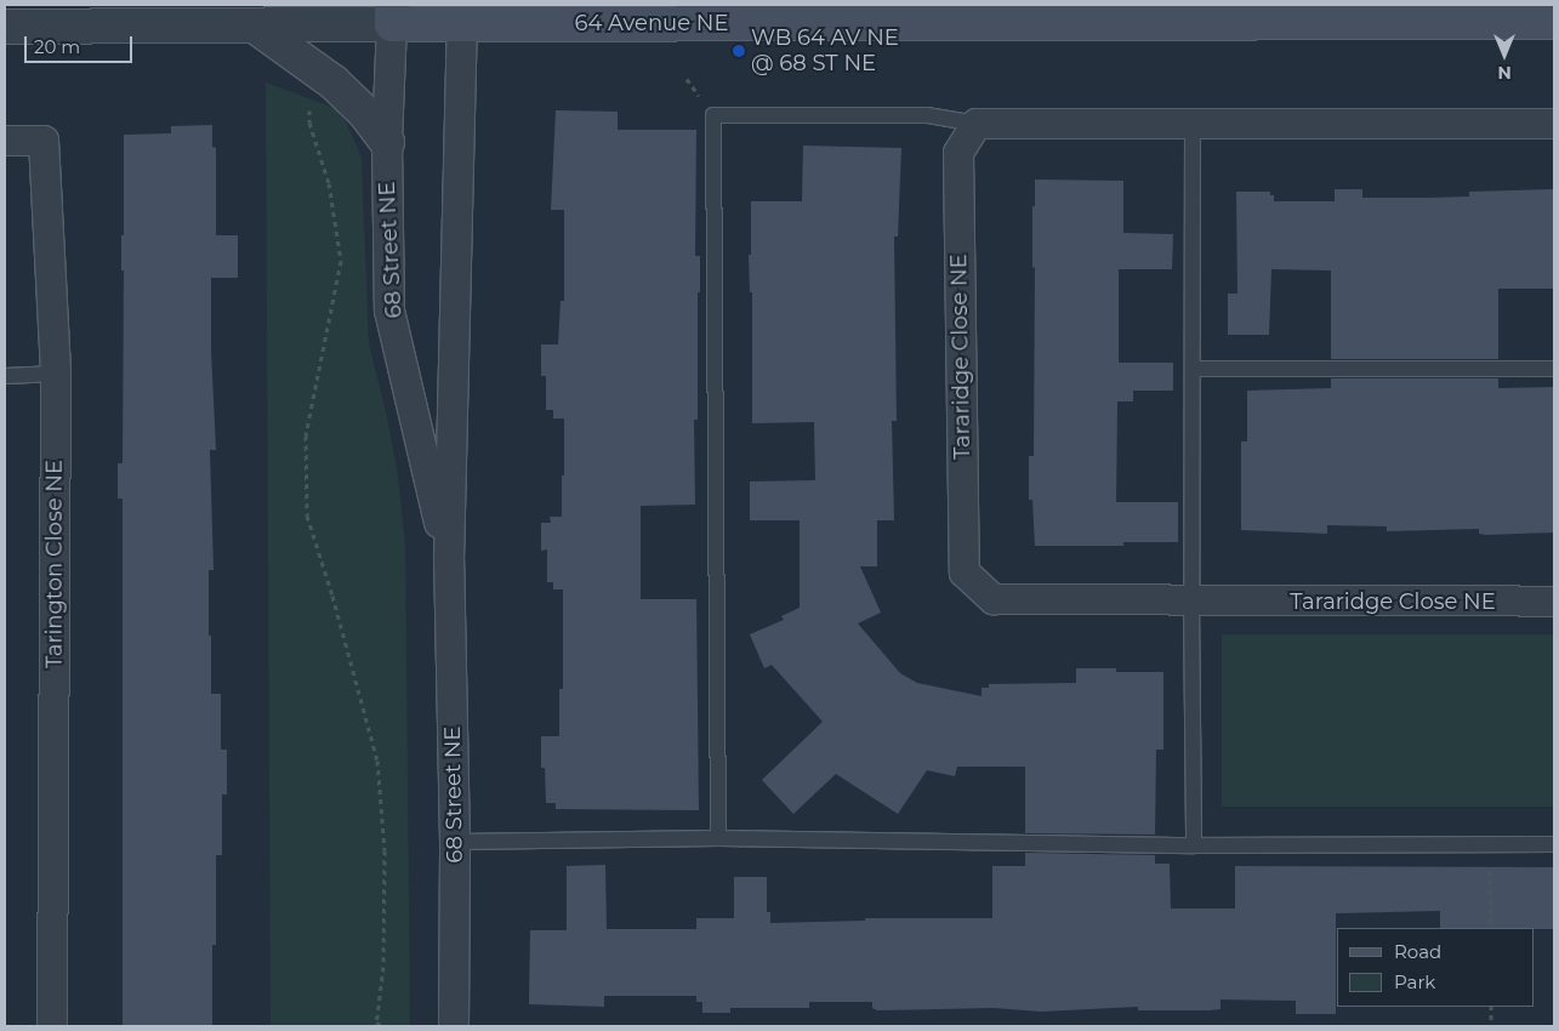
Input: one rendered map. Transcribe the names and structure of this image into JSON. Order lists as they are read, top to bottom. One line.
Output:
{"streets":{"main road":["64 Avenue NE"],"street":["68 Street NE","Tararidge Close NE","Tarington Close NE"]},"crossings":[["64 Avenue NE","68 Street NE"]],"places":["WB 64 AV NE @ 68 ST NE"],"legend":["Road","Park"],"scale_bar":"20 m","north":"bottom"}
